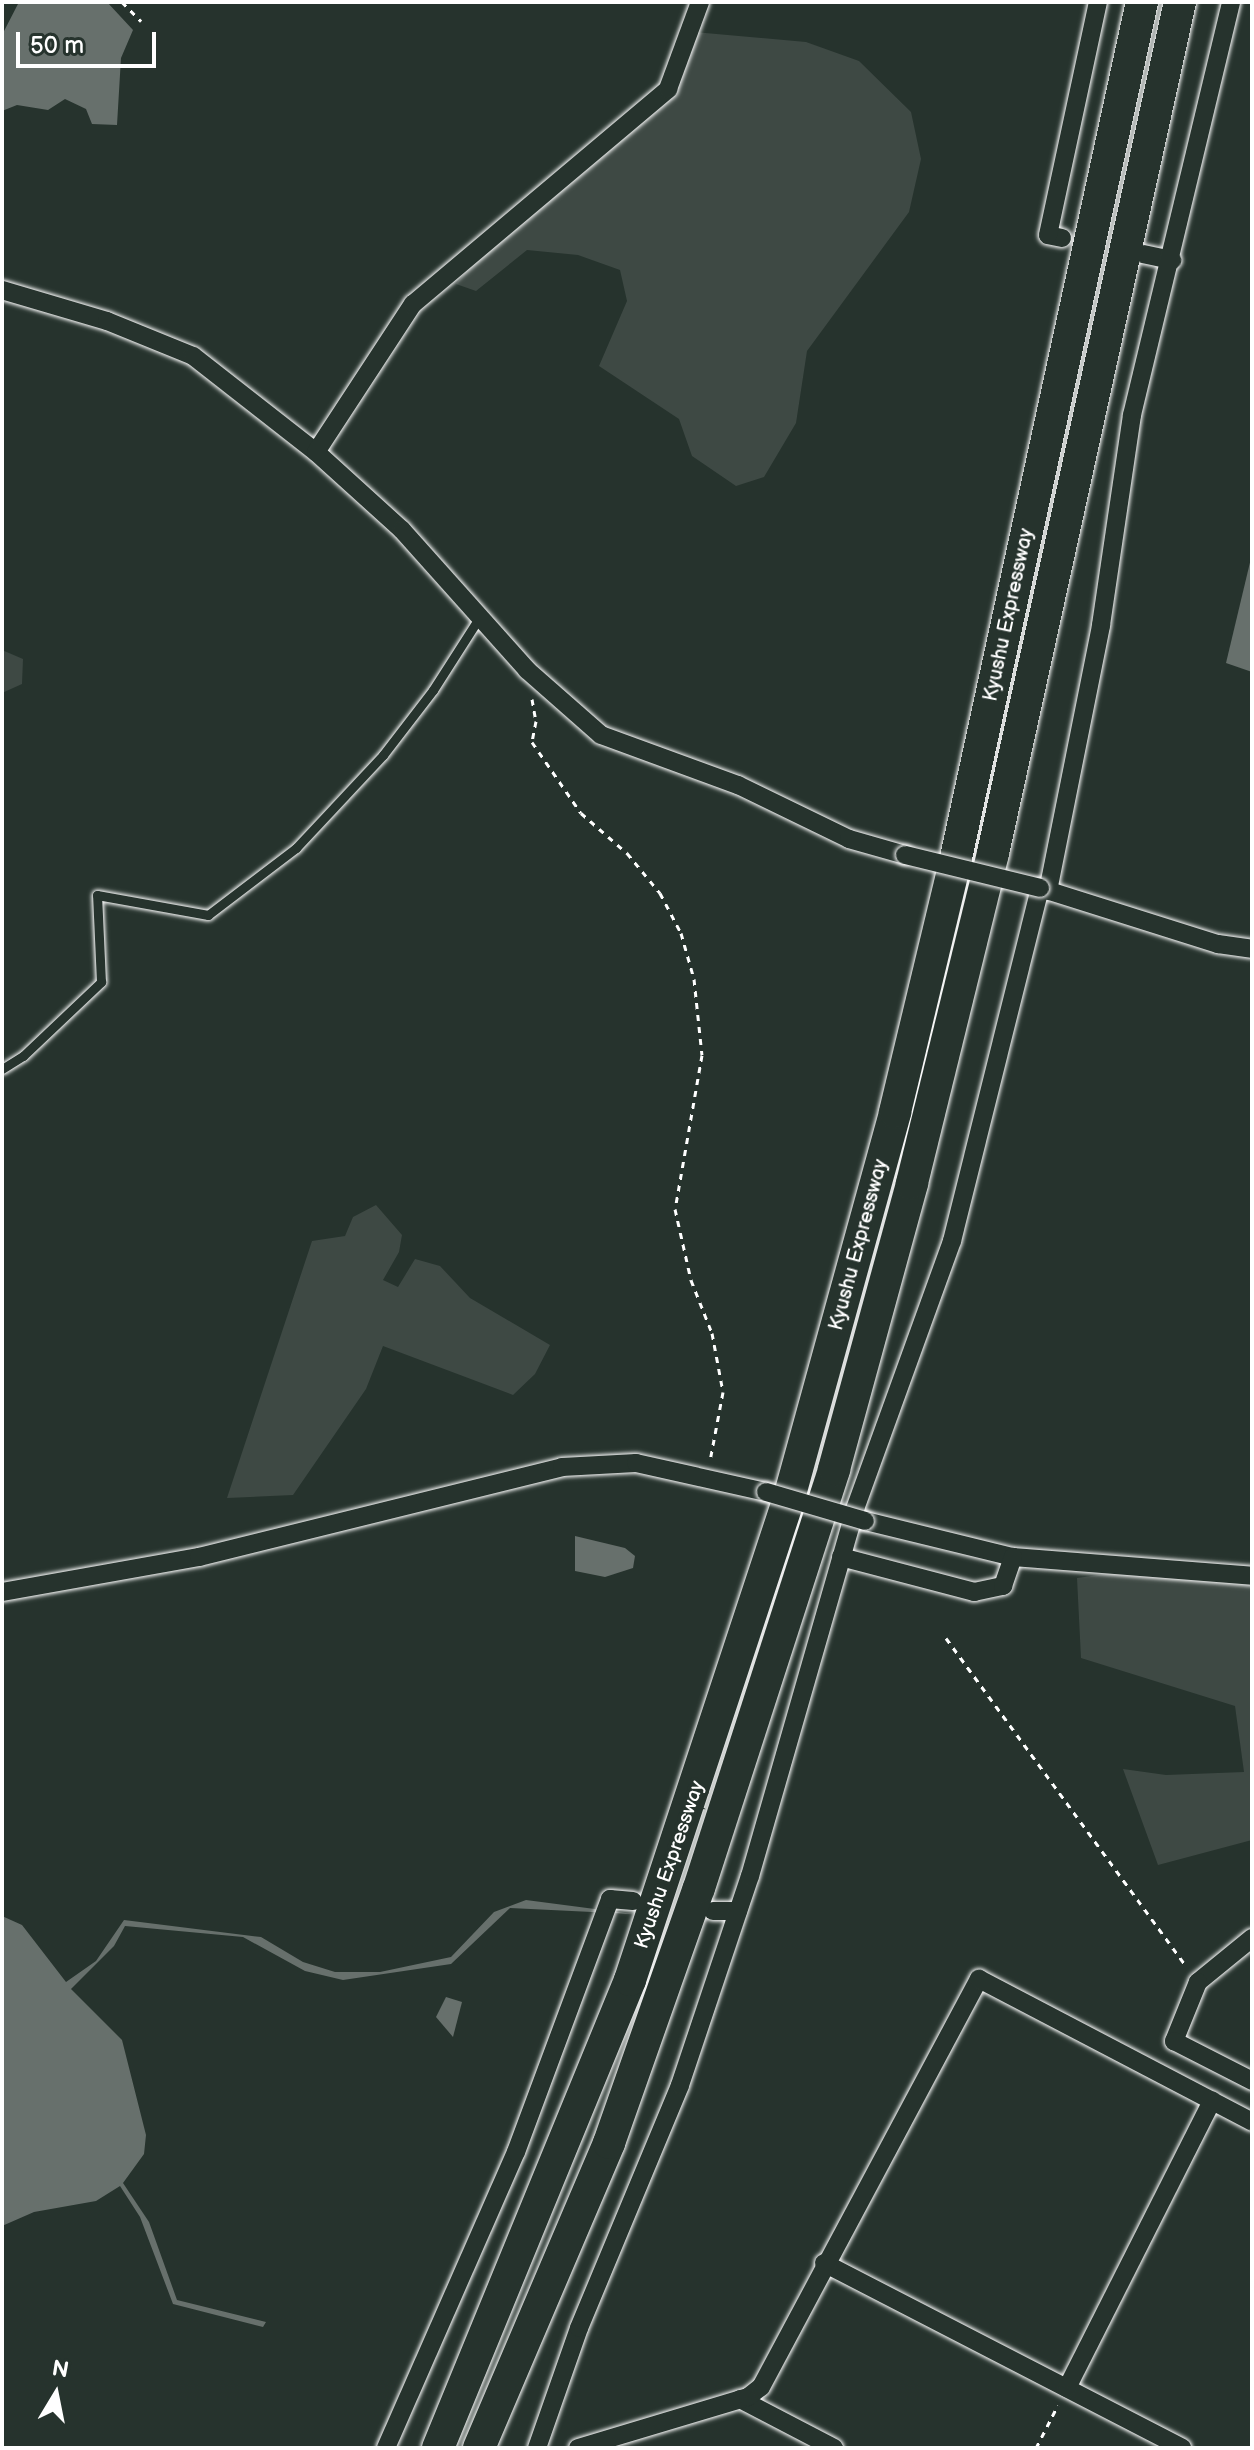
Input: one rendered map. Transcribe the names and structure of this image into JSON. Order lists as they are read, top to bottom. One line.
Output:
{"streets":{"highway":["Kyushu Expressway"]},"scale_bar":"50 m","north":"top"}
